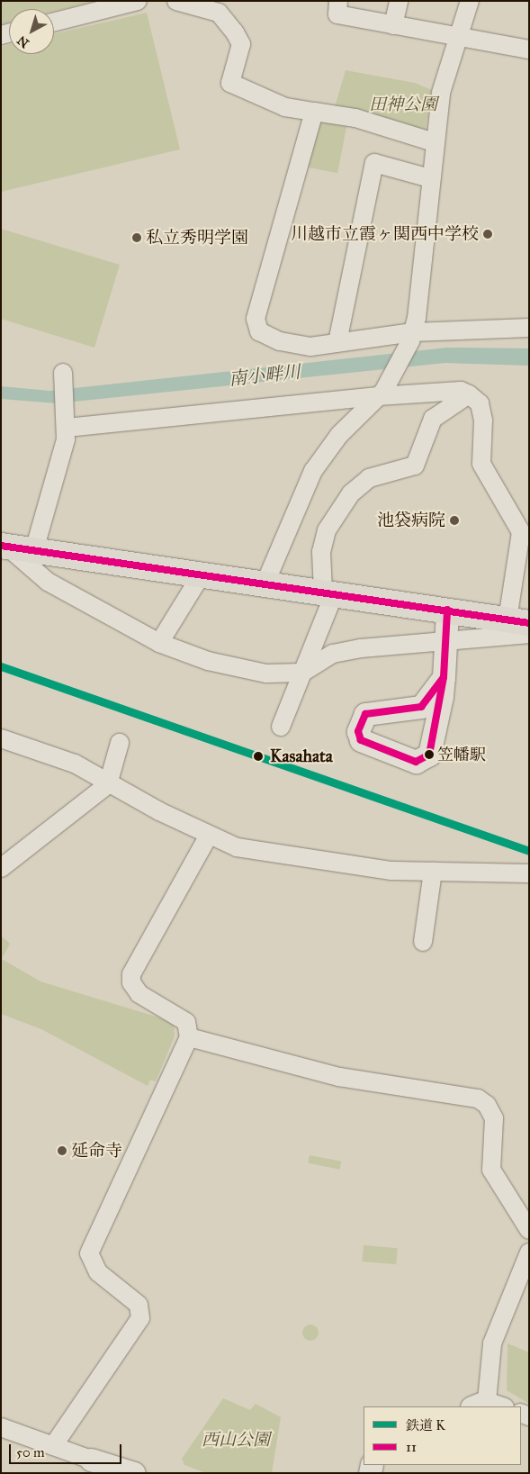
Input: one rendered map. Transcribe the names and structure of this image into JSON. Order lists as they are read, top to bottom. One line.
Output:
{"water":["南小畔川"],"parks":["田神公園","西山公園"],"places":["川越市立霞ヶ関西中学校","私立秀明学園","池袋病院","笠幡駅","Kasahata","延命寺"],"lines":["transit line 11","rail line K"],"legend":["鉄道 K","11"],"scale_bar":"50 m","north":"bottom left"}
